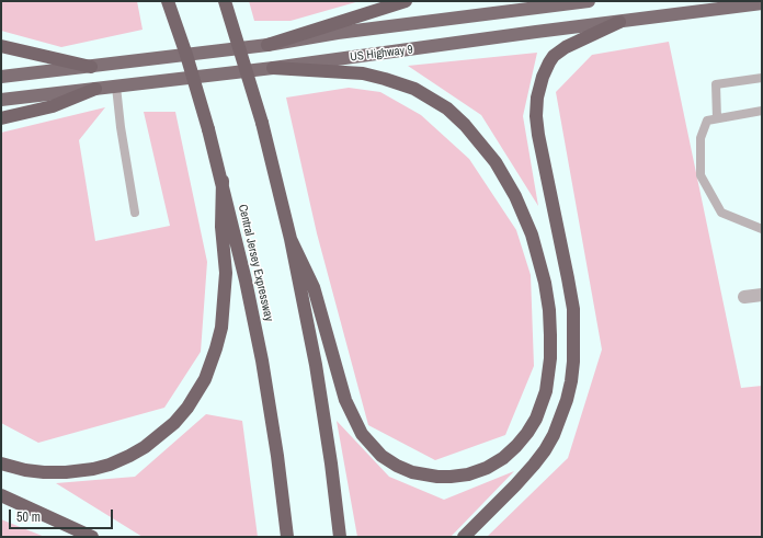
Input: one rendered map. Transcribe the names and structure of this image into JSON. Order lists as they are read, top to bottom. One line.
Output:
{"streets":{"highway":["US Highway 9","Central Jersey Expressway"]},"scale_bar":"50 m"}
